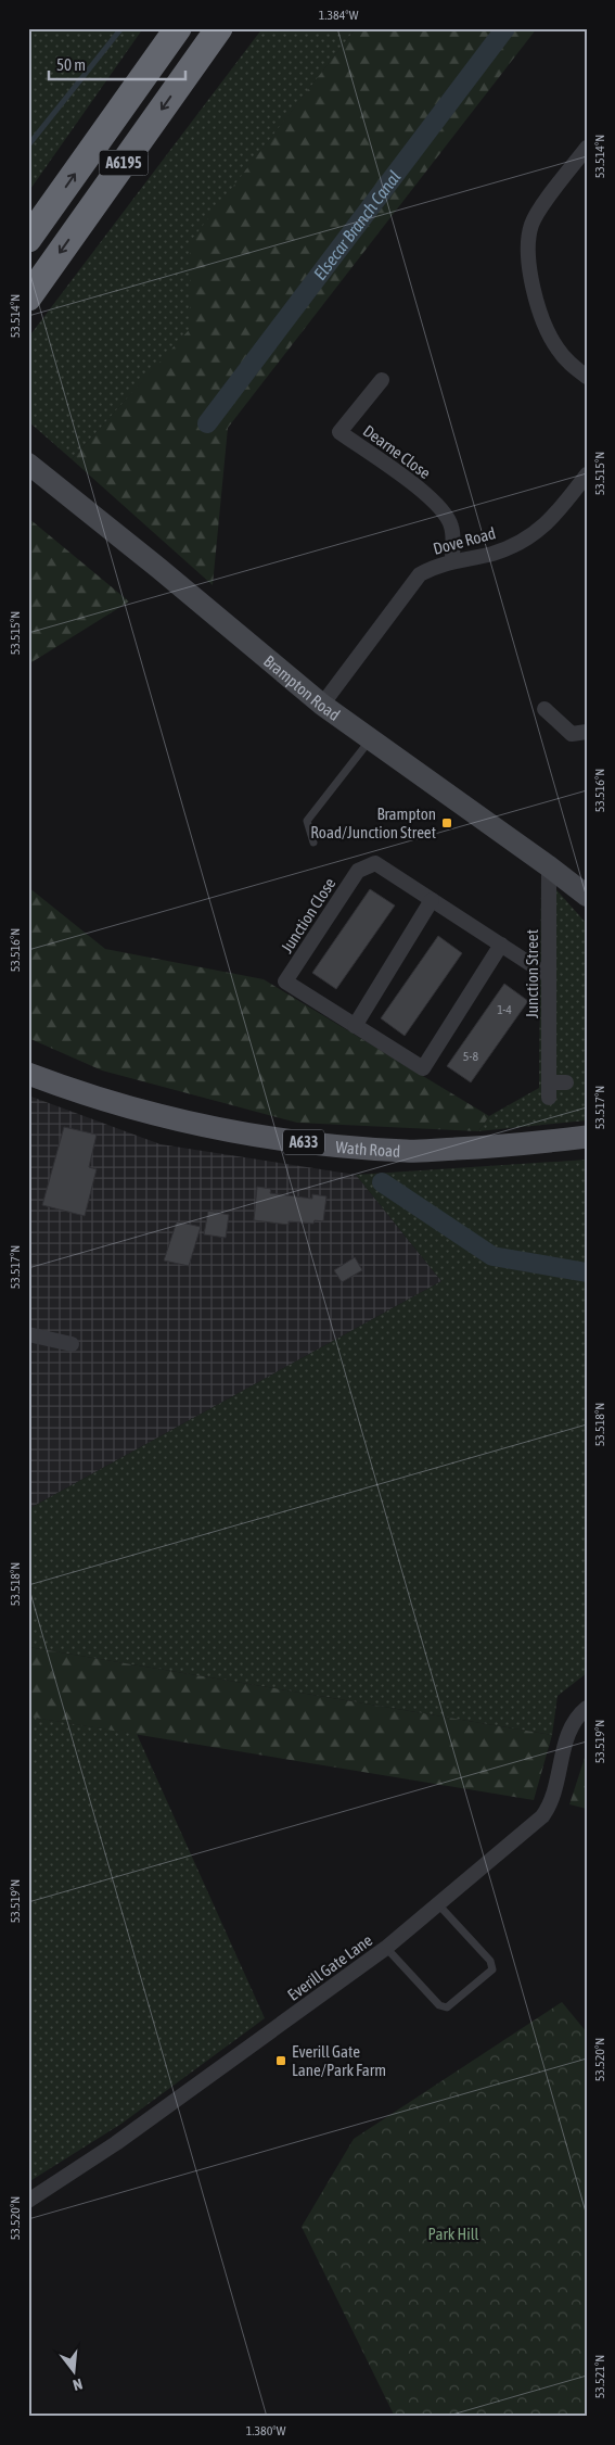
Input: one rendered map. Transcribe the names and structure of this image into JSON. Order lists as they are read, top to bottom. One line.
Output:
{"streets":{"highway":["A6195"],"main road":["Brampton Road","A633","Wath Road"],"street":["Dearne Close","Dove Road","Junction Close","Junction Street","Everill Gate Lane"]},"crossings":[["Dearne Close","Dove Road"],["Dove Road","Brampton Road"],["Brampton Road","Junction Street"],["Junction Close","Junction Street"]],"water":["Elsecar Branch Canal"],"parks":["Park Hill"],"places":{"transit":["Brampton Road/Junction Street","Everill Gate Lane/Park Farm"]},"house_numbers":["1-4","5-8"],"scale_bar":"50 m","north":"bottom","coordinates":["1.384°W","53.514°N","53.515°N","53.516°N","53.517°N","53.518°N","53.519°N","53.520°N","53.521°N","1.380°W"]}
